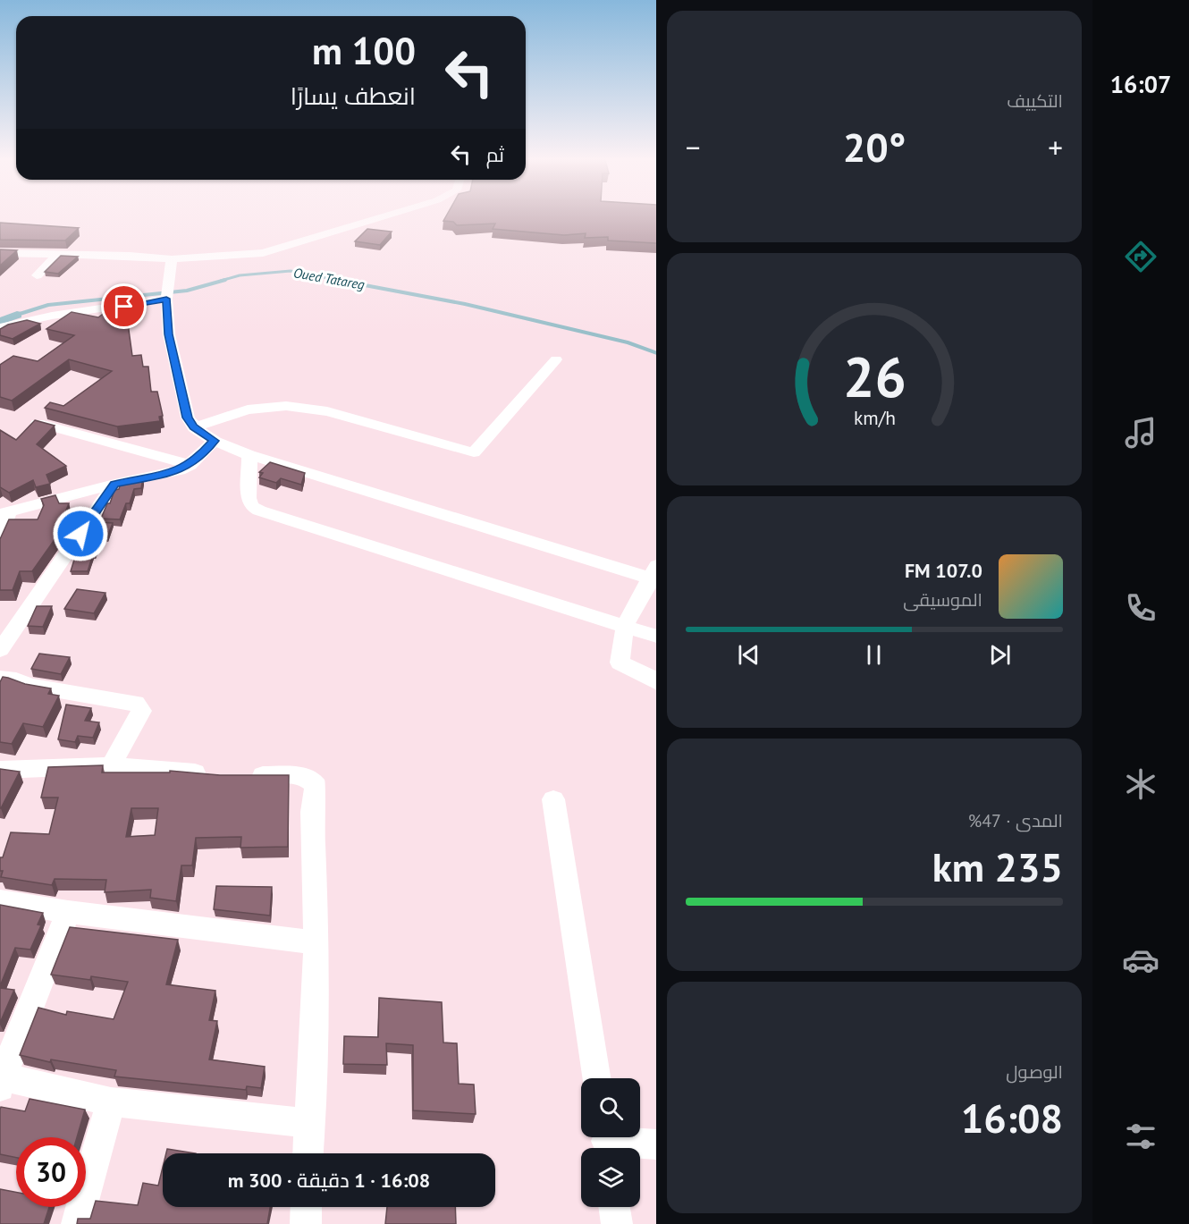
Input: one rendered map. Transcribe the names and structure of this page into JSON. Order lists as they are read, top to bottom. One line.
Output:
{"water":["Oued Tatareg"],"page":{"tabs":"16:07","tile":["التكييف",["المدى · 47%","235 km"],["الوصول","16:08"]],"turn":["100 m","انعطف يسارًا"],"heat":["−","20°","+"],"then":"ثم","song":["107.0 FM","الموسيقى"],"limit":"30","trip":"16:08 · 1 دقيقة · 300 m","gauge":["26","km/h"]}}
